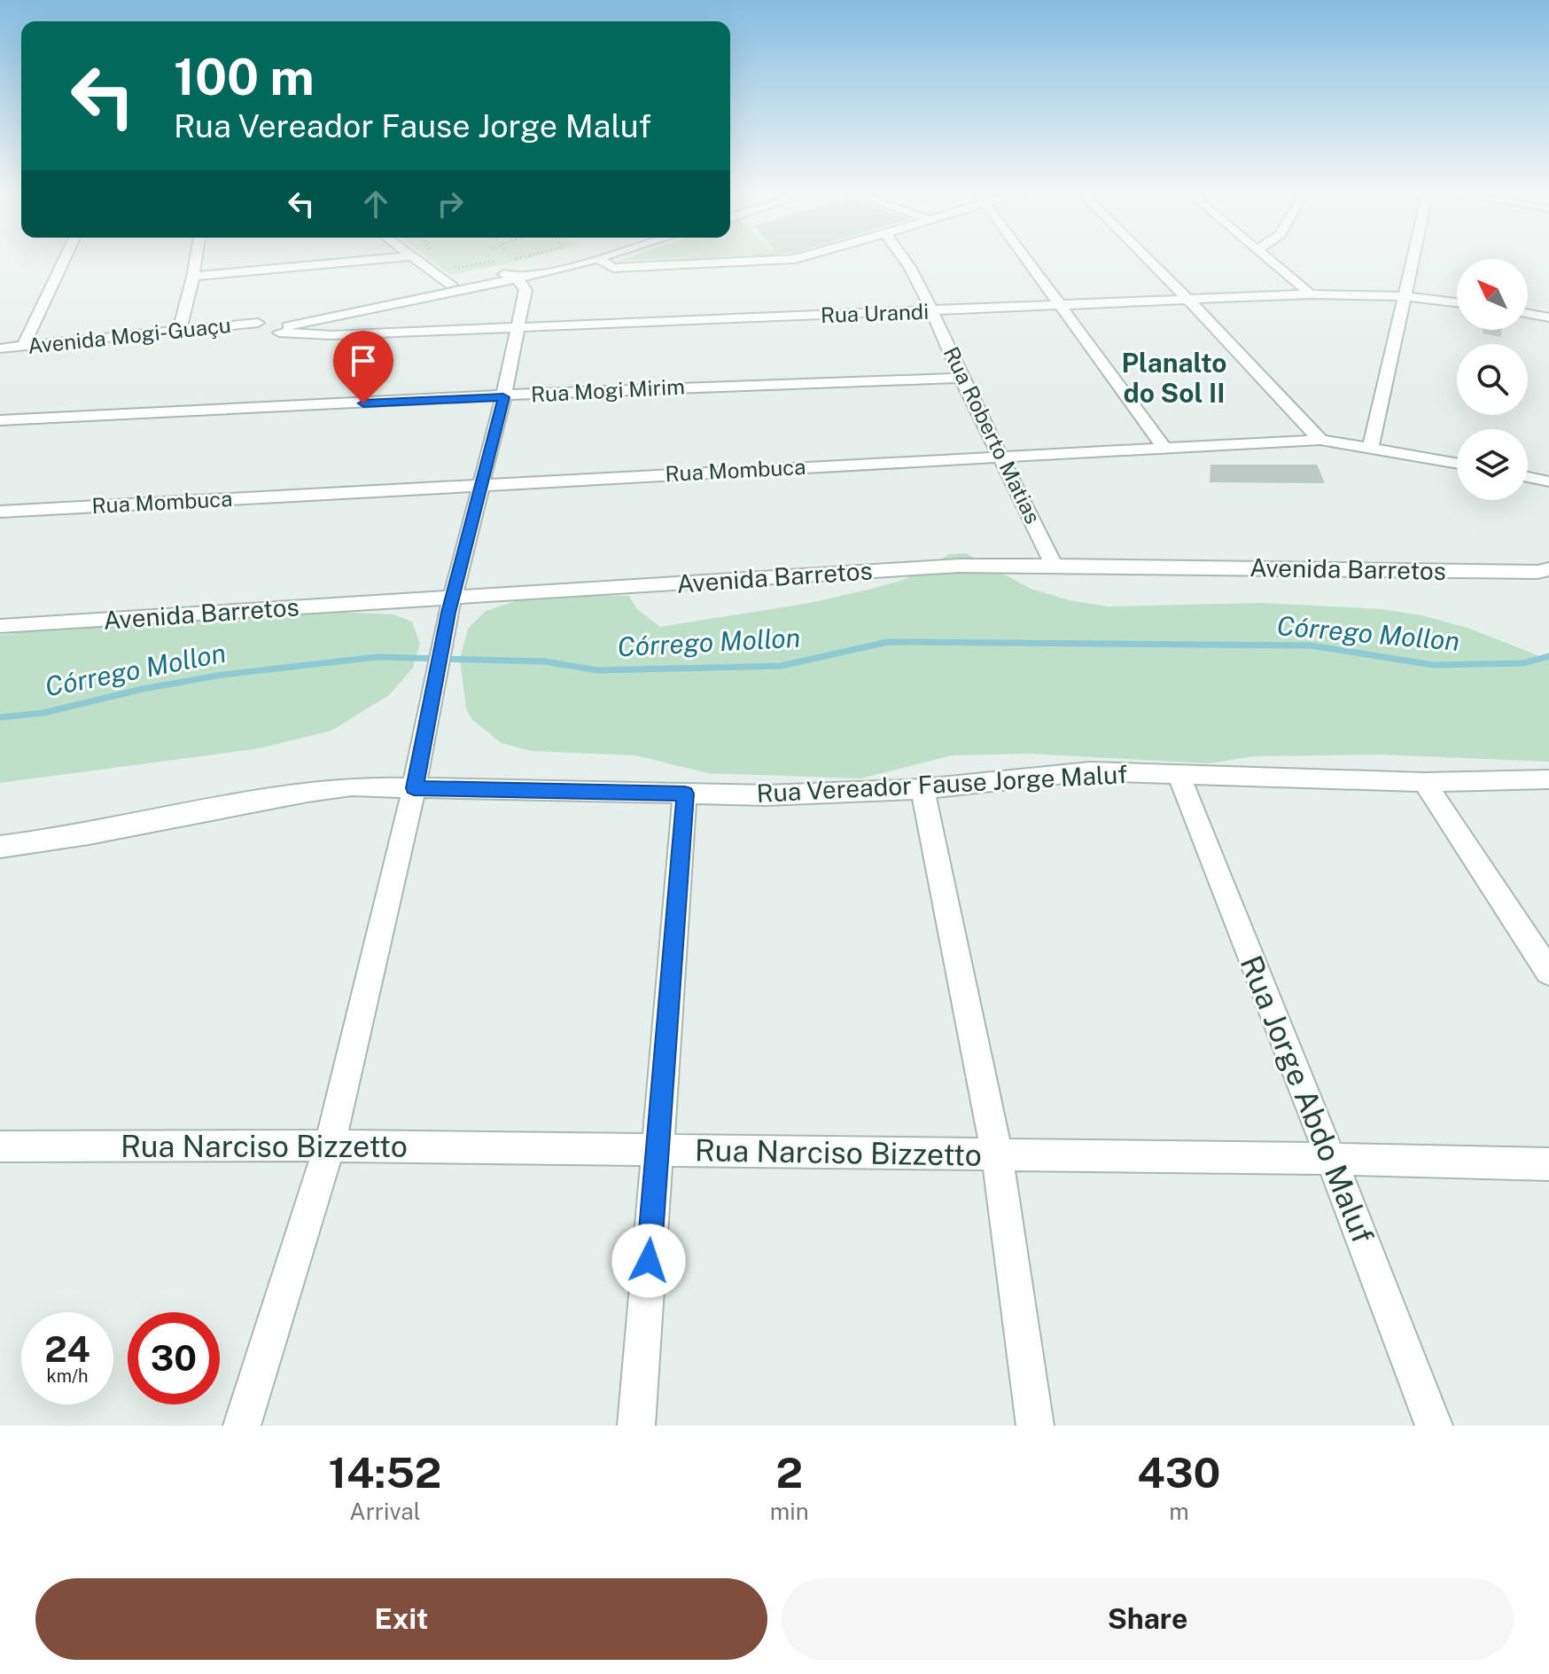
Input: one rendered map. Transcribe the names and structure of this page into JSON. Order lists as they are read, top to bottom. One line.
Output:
{"streets":{"street":["Rua Urandi","Avenida Mogi-Guaçu","Rua Mogi Mirim","Rua Roberto Matias","Rua Mombuca","Avenida Barretos","Rua Vereador Fause Jorge Maluf","Rua Jorge Abdo Maluf","Rua Narciso Bizzetto"]},"crossings":[["Rua Urandi","Avenida Mogi-Guaçu"],["Rua Urandi","Rua Roberto Matias"],["Rua Mogi Mirim","Rua Roberto Matias"],["Rua Roberto Matias","Rua Mombuca"],["Rua Roberto Matias","Avenida Barretos"],["Rua Vereador Fause Jorge Maluf","Rua Jorge Abdo Maluf"],["Rua Jorge Abdo Maluf","Rua Narciso Bizzetto"]],"districts":["Planalto do Sol II"],"water":["Córrego Mollon"],"north":"top left","page":{"turn":["100 m","Rua Vereador Fause Jorge Maluf"],"speed":"24 km/h","limit":"30","eta":["14:52","Arrival","2","min","430","m"],"buttons":["Exit","Share"]}}
